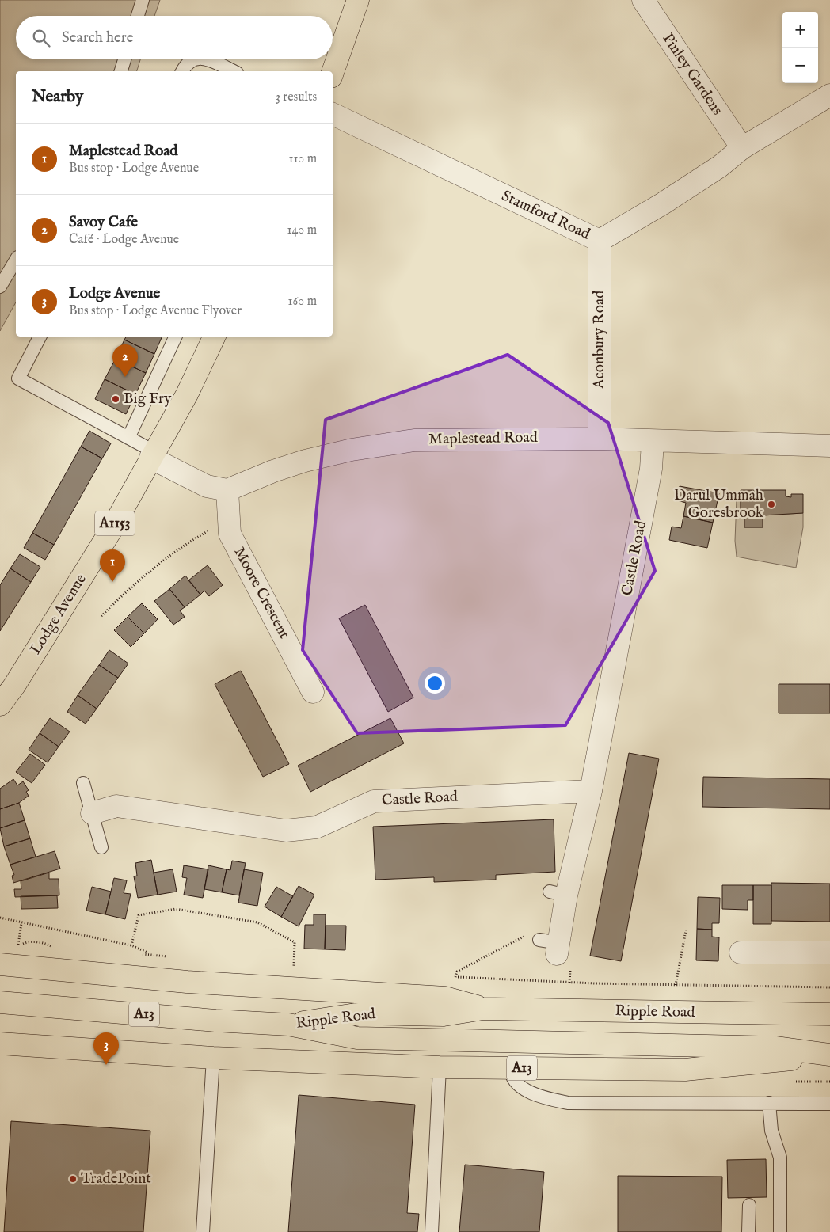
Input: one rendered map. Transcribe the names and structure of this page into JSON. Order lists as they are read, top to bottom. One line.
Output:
{"streets":{"main road":["A1153","Lodge Avenue","Ripple Road","A13"],"street":["Pinley Gardens","Stamford Road","Aconbury Road","Maplestead Road","Castle Road","Moore Crescent"]},"crossings":[["Pinley Gardens","Stamford Road"],["Stamford Road","Aconbury Road"],["Aconbury Road","Maplestead Road"],["Maplestead Road","Castle Road"],["Maplestead Road","Moore Crescent"],["Ripple Road","A13"]],"places":["Big Fry","Darul Ummah Goresbrook","TradePoint"],"page":{"map_buttons":["+","−"],"search":"Search here","heading":["Nearby","3 results"],"list":[{"mark":"1","name":"Maplestead Road","note":"Bus stop · Lodge Avenue","value":"110 m"},{"mark":"2","name":"Savoy Cafe","note":"Café · Lodge Avenue","value":"140 m"},{"mark":"3","name":"Lodge Avenue","note":"Bus stop · Lodge Avenue Flyover","value":"160 m"}],"pins":["2","1","3"]}}
